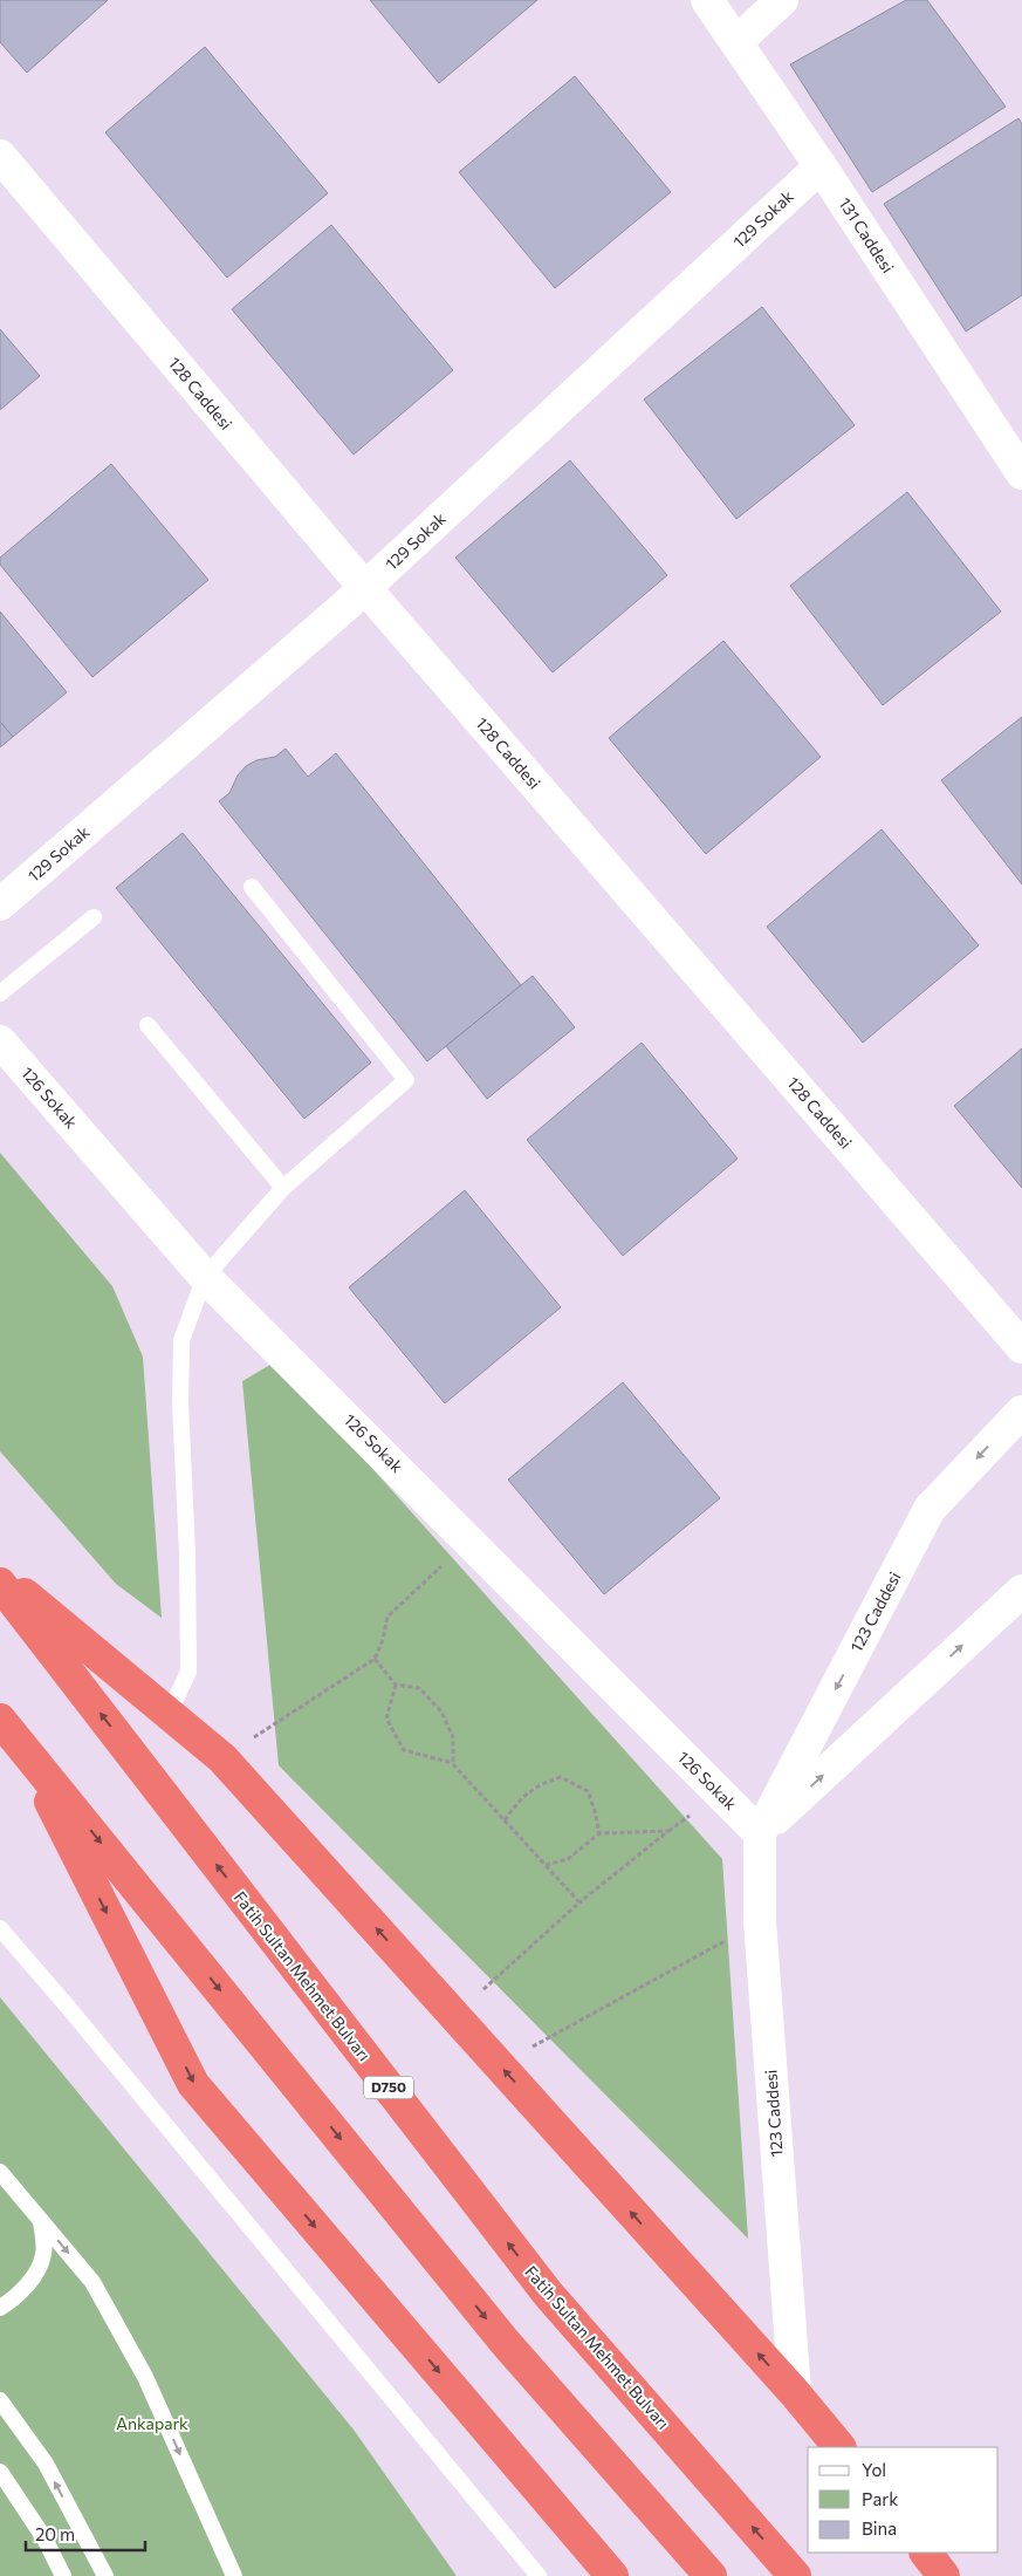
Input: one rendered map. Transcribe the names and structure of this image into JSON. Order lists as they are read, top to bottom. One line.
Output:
{"streets":{"highway":["Fatih Sultan Mehmet Bulvarı","D750"],"street":["129 Sokak","131 Caddesi","128 Caddesi","126 Sokak","123 Caddesi"]},"crossings":[["129 Sokak","131 Caddesi"],["129 Sokak","128 Caddesi"],["126 Sokak","123 Caddesi"]],"parks":["Ankapark"],"legend":["Yol","Park","Bina"],"scale_bar":"20 m"}
